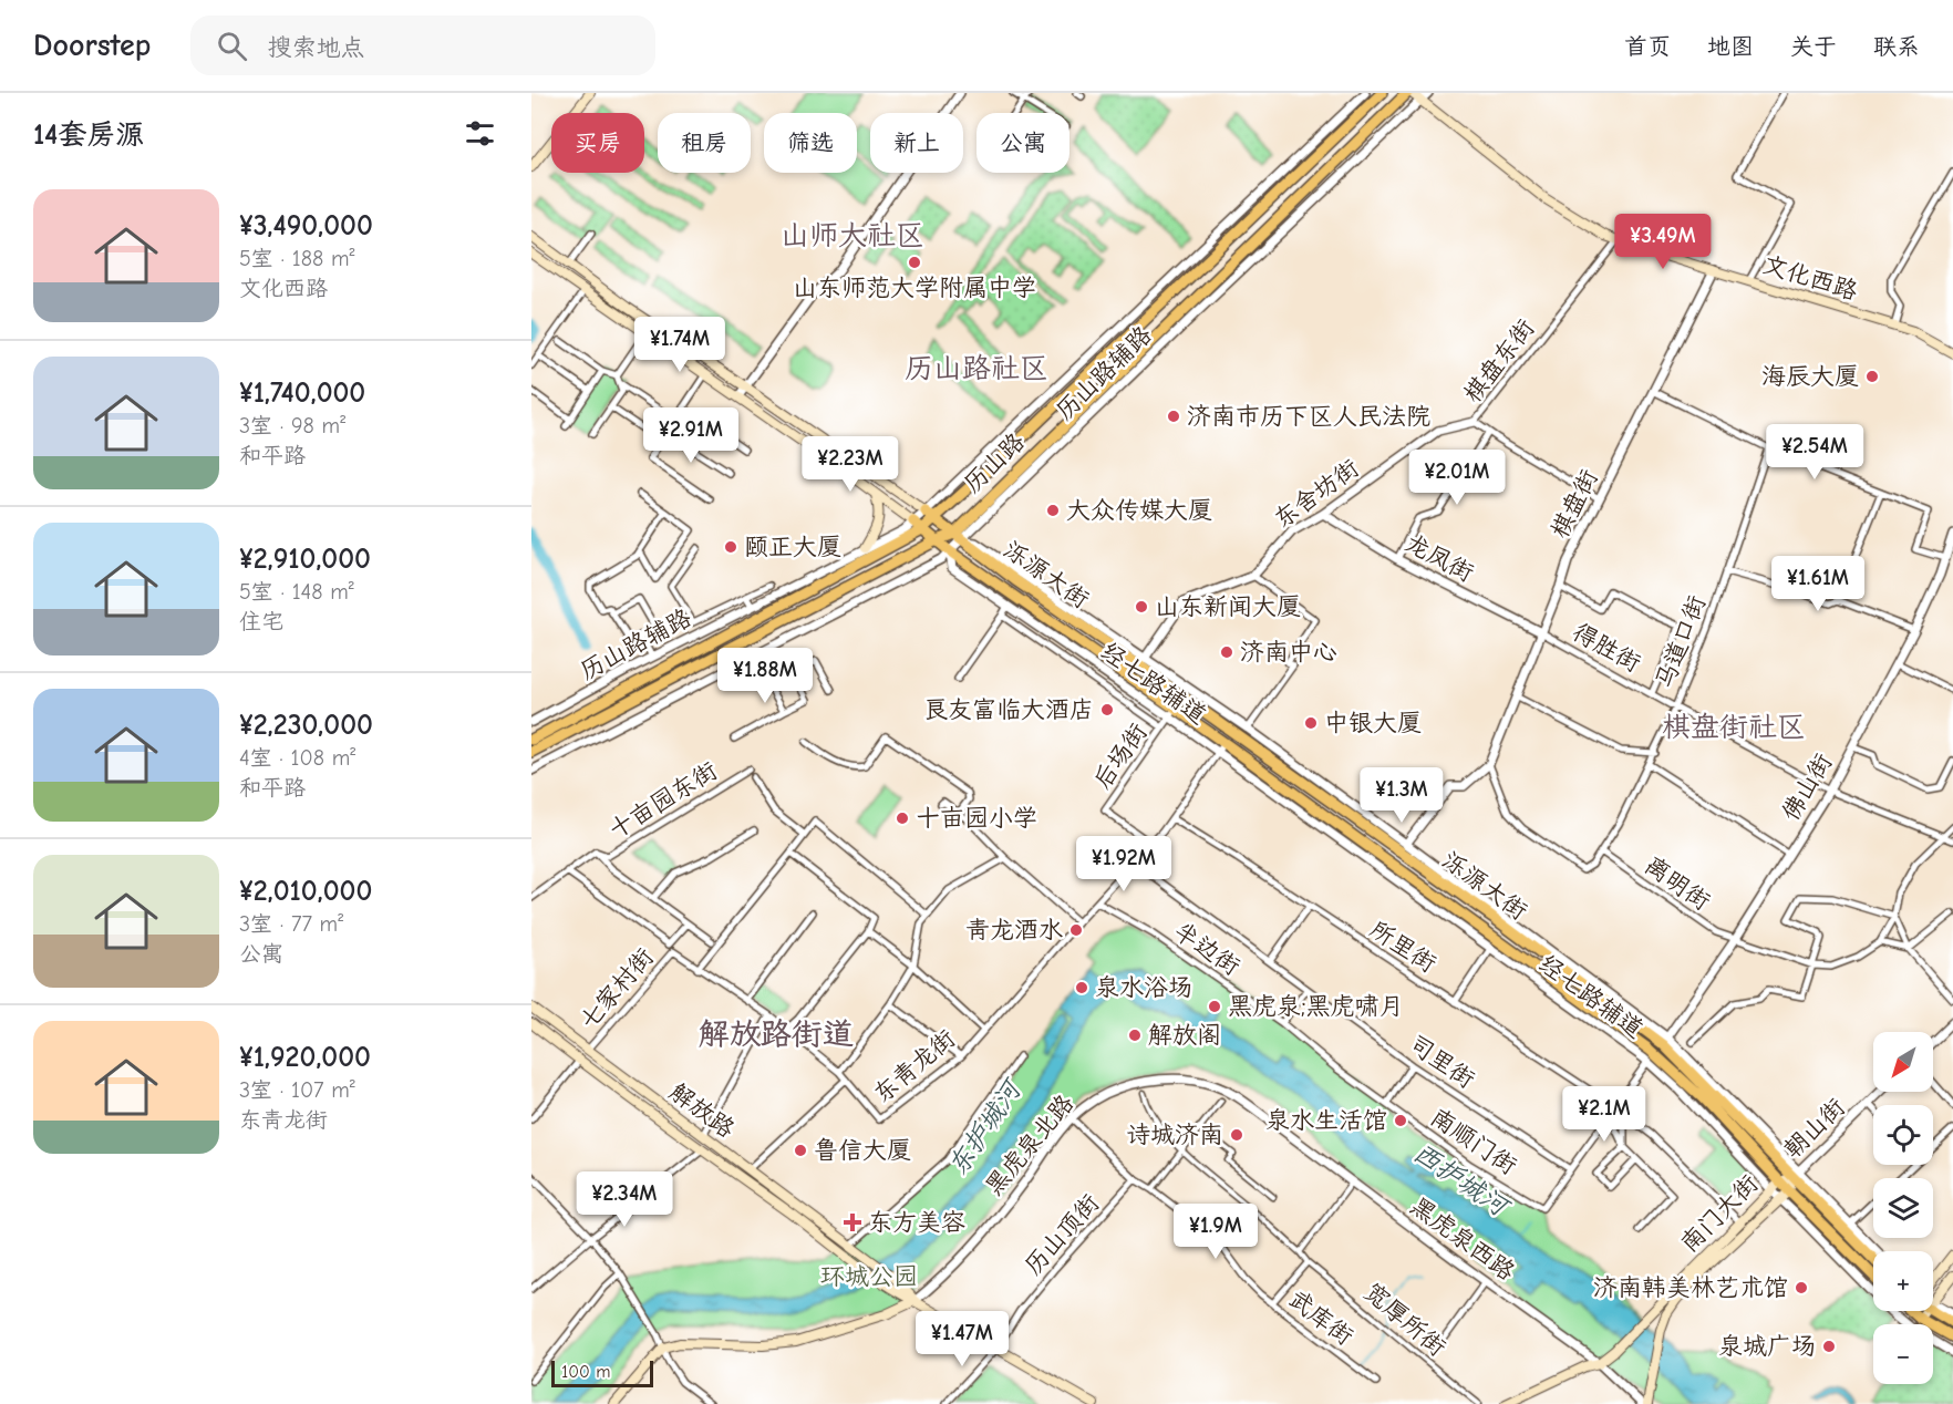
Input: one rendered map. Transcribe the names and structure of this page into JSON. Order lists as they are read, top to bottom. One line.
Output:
{"streets":{"main road":["文化西路","历山路","泺源大街","解放路","黑虎泉北路","南门大街"],"street":["棋盘东街","历山路辅路","东舍坊街","棋盘街","龙凤街","马道口街","得胜街","经七路辅道","后场街","佛山街","十亩园东街","离明街","所里街","半边街","七家村街","司里街","东青龙街","朝山街","南顺门街","历山顶街","黑虎泉西路","武库街","宽厚所街"]},"crossings":[["文化西路","棋盘东街"],["文化西路","历山路辅路"],["文化西路","棋盘街"],["棋盘东街","东舍坊街"],["棋盘东街","棋盘街"],["历山路辅路","历山路"],["历山路辅路","泺源大街"],["历山路辅路","经七路辅道"],["历山路","泺源大街"],["东舍坊街","龙凤街"],["东舍坊街","泺源大街"],["东舍坊街","经七路辅道"],["棋盘街","龙凤街"],["棋盘街","马道口街"],["棋盘街","得胜街"],["龙凤街","得胜街"],["泺源大街","经七路辅道"],["泺源大街","后场街"],["泺源大街","佛山街"],["泺源大街","东青龙街"],["泺源大街","朝山街"],["泺源大街","南门大街"],["马道口街","得胜街"],["马道口街","离明街"],["得胜街","佛山街"],["经七路辅道","后场街"],["经七路辅道","佛山街"],["经七路辅道","东青龙街"],["经七路辅道","南门大街"],["后场街","东青龙街"],["佛山街","离明街"],["所里街","东青龙街"],["所里街","南门大街"],["半边街","东青龙街"],["半边街","南顺门街"],["七家村街","东青龙街"],["七家村街","解放路"],["司里街","东青龙街"],["司里街","南顺门街"],["解放路","黑虎泉北路"],["朝山街","南门大街"],["黑虎泉北路","黑虎泉西路"],["黑虎泉北路","武库街"],["南门大街","黑虎泉西路"],["历山顶街","武库街"]],"districts":["山师大社区","历山路社区","棋盘街社区","解放路街道"],"water":["东护城河","西护城河"],"parks":["环城公园"],"places":{"other":["山东师范大学附属中学","海辰大厦","济南市历下区人民法院","大众传媒大厦","颐正大厦","山东新闻大厦","济南中心","良友富临大酒店","中银大厦","十亩园小学","青龙酒水","泉水浴场","黑虎泉;黑虎啸月","解放阁","泉水生活馆","诗城济南","鲁信大厦","济南韩美林艺术馆","泉城广场"],"health":["东方美容"]},"scale_bar":"100 m","north":"bottom left","page":{"header":"Doorstep","search":"搜索地点","nav":["首页","地图","关于","联系"],"heading":"14套房源","chip":["买房","租房","筛选","新上","公寓"],"list":[{"name":"¥3,490,000","note":"5室 · 188 m² · 文化西路"},{"name":"¥1,740,000","note":"3室 · 98 m² · 和平路"},{"name":"¥2,910,000","note":"5室 · 148 m² · 住宅"},{"name":"¥2,230,000","note":"4室 · 108 m² · 和平路"},{"name":"¥2,010,000","note":"3室 · 77 m² · 公寓"},{"name":"¥1,920,000","note":"3室 · 107 m² · 东青龙街"}],"price":["¥3.49M","¥1.74M","¥2.91M","¥2.54M","¥2.23M","¥2.01M","¥1.61M","¥1.88M","¥1.3M","¥1.92M","¥2.1M","¥2.34M","¥1.9M","¥1.47M"],"map_buttons":["+","−"],"scale":"100 m"}}
